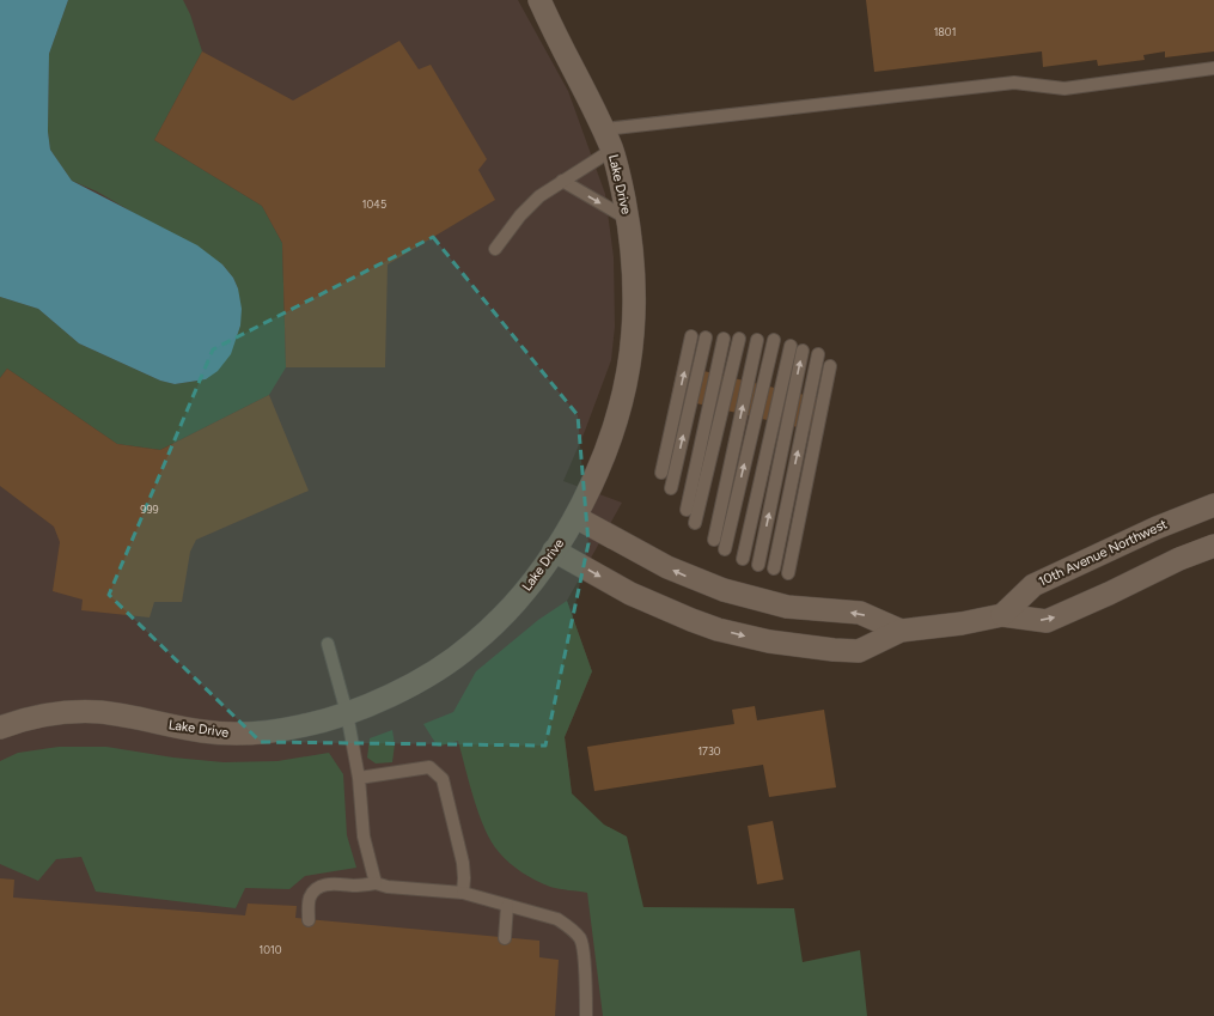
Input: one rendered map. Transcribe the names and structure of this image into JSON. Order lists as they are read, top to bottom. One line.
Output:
{"streets":{"street":["Lake Drive","10th Avenue Northwest"]},"house_numbers":["1801","1045","999","1730","1010"]}
